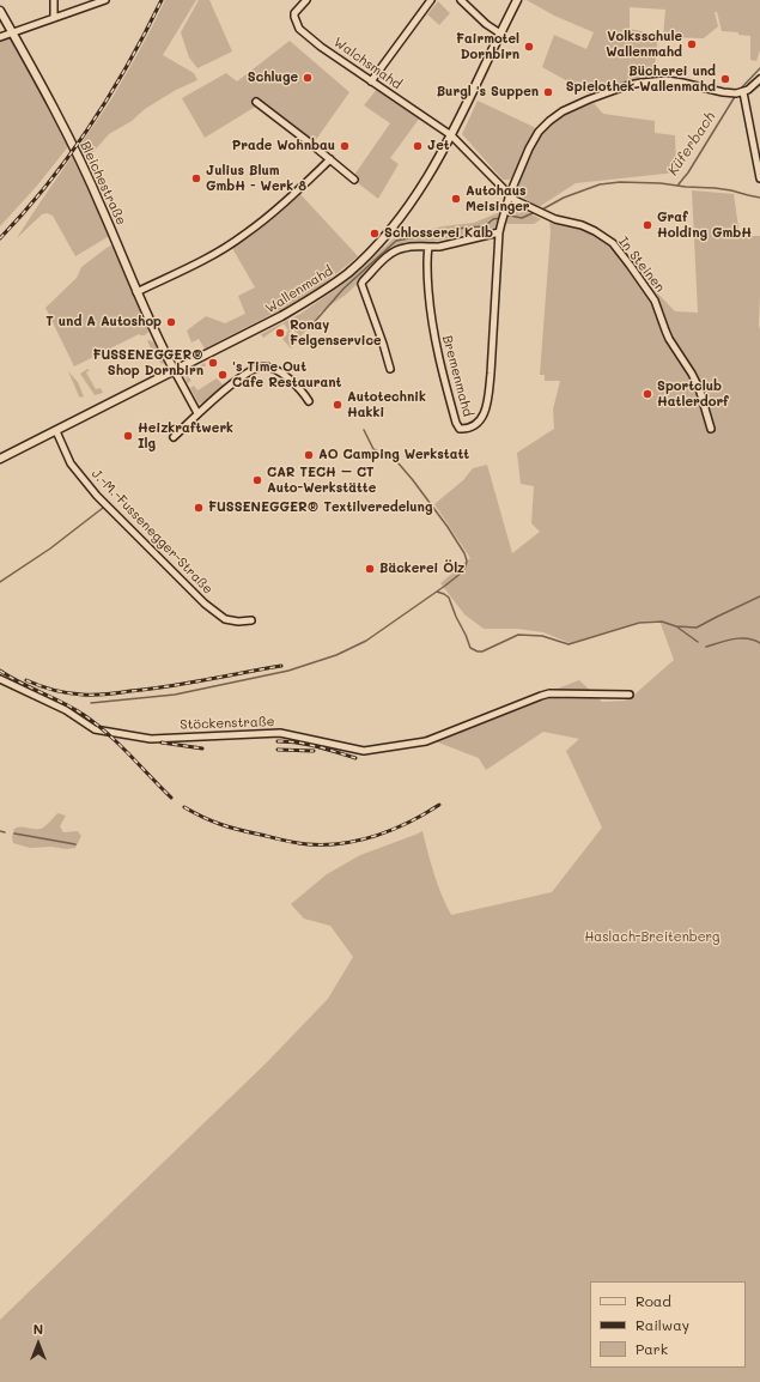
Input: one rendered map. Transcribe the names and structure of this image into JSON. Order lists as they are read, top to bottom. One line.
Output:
{"streets":{"main road":["Bleichestraße","Wallenmahd"],"street":["Walchsmahd","In Steinen","Bremenmahd","J.-M.-Fussenegger-Straße","Stöckenstraße"]},"crossings":[["Walchsmahd","In Steinen"],["Walchsmahd","Wallenmahd"],["Walchsmahd","Bremenmahd"],["Bleichestraße","Wallenmahd"],["In Steinen","Bremenmahd"],["Wallenmahd","J.-M.-Fussenegger-Straße"]],"water":["Küferbach"],"parks":["Haslach-Breitenberg"],"places":["Volksschule Wallenmahd","Fairmotel Dornbirn","Schluge","Bücherei und Spielothek Wallenmahd","Burgl 's Suppen","Prade Wohnbau","Jet","Julius Blum GmbH - Werk 8","Autohaus Meisinger","Graf Holding GmbH","Schlosserei Kalb","T und A Autoshop","Ronay Felgenservice","FUSSENEGGER® Shop Dornbirn","'s Time Out Cafe Restaurant","Sportclub Hatlerdorf","Autotechnik Hakki","Heizkraftwerk Ilg","AO Camping Werkstatt","CAR TECH – CT Auto-Werkstätte","FUSSENEGGER® Textilveredelung","Bäckerei Ölz"],"legend":["Road","Railway","Park"],"north":"top"}
